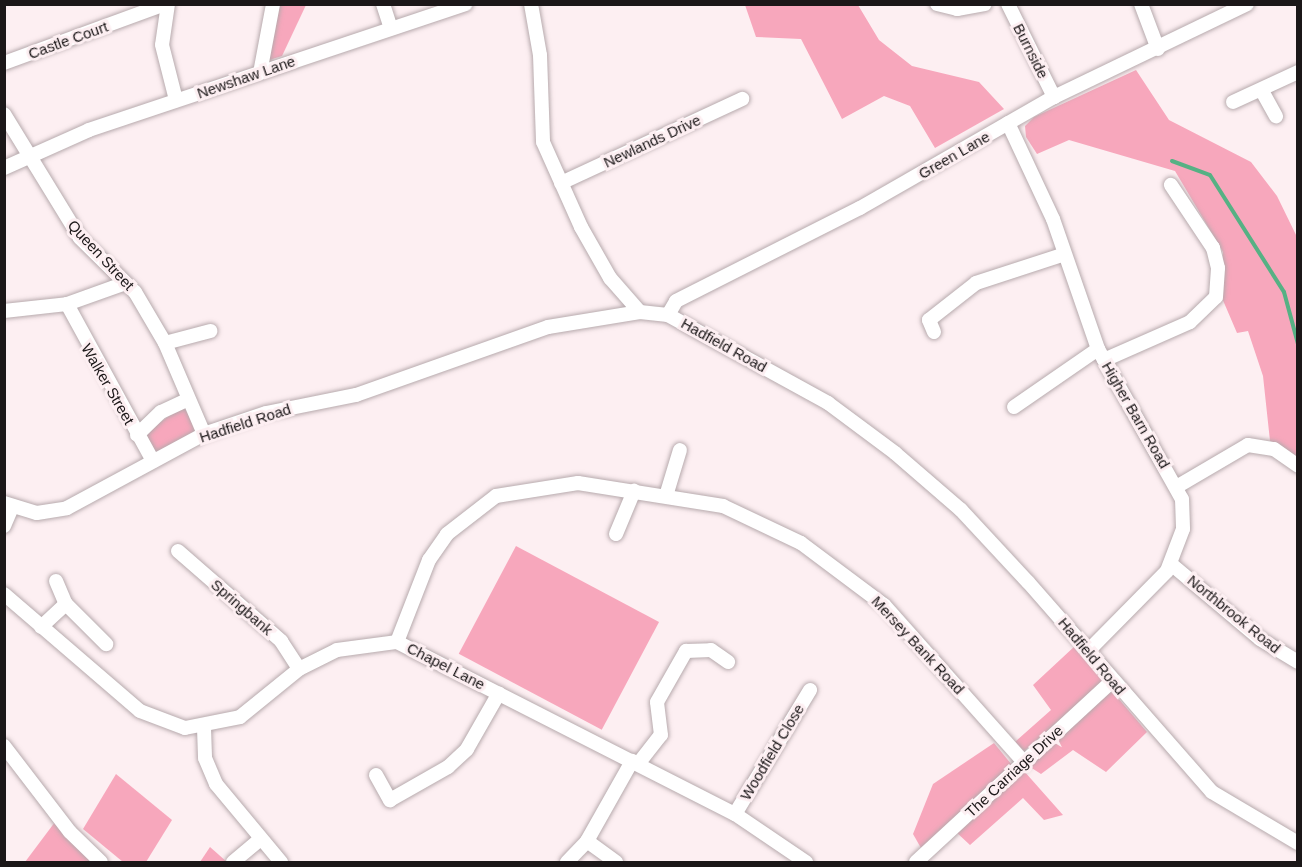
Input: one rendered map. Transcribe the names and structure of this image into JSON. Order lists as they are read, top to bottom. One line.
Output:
{"streets":{"street":["Castle Court","Burnside","Newshaw Lane","Newlands Drive","Green Lane","Queen Street","Hadfield Road","Walker Street","Higher Barn Road","Springbank","Northbrook Road","Mersey Bank Road","Chapel Lane","Woodfield Close","The Carriage Drive"]},"crossings":[["Burnside","Green Lane"],["Newshaw Lane","Queen Street"],["Green Lane","Hadfield Road"],["Green Lane","Higher Barn Road"],["Queen Street","Hadfield Road"],["Hadfield Road","Walker Street"],["Hadfield Road","Higher Barn Road"],["Hadfield Road","The Carriage Drive"],["Higher Barn Road","Northbrook Road"],["Springbank","Chapel Lane"],["Mersey Bank Road","Chapel Lane"],["Mersey Bank Road","The Carriage Drive"],["Chapel Lane","Woodfield Close"]]}
